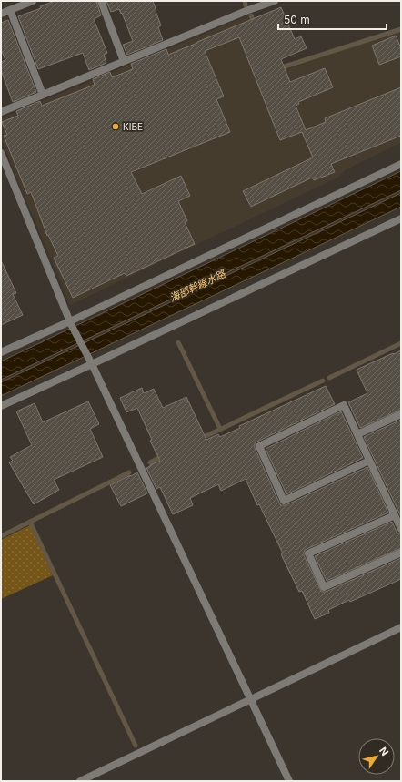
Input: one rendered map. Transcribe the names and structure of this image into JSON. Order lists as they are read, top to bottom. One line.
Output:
{"water":["海部幹線水路"],"places":["KIBE"],"scale_bar":"50 m","north":"top right"}
